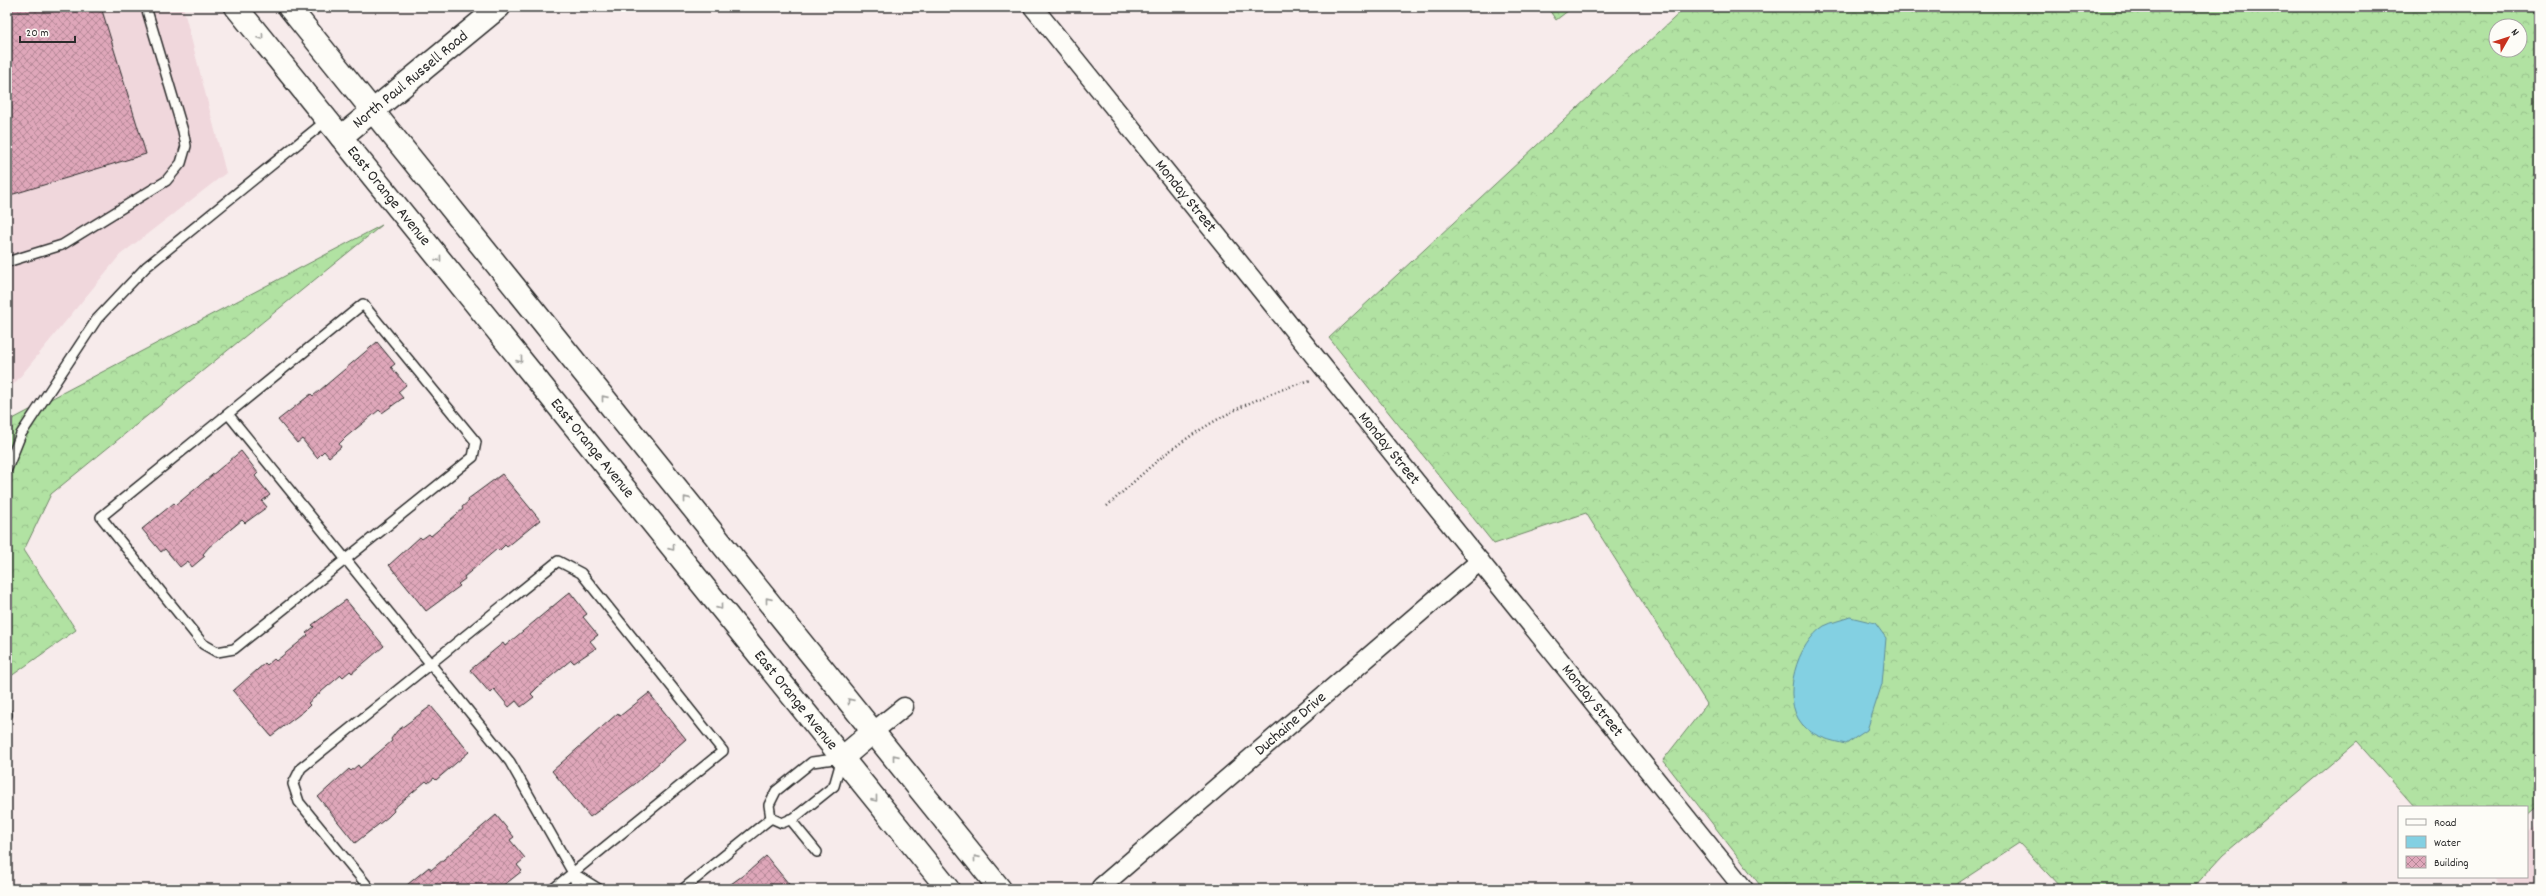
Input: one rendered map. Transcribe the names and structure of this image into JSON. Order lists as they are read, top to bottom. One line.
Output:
{"streets":{"street":["North Paul Russell Road","East Orange Avenue","Monday Street","Duchaine Drive"]},"crossings":[["North Paul Russell Road","East Orange Avenue"],["Monday Street","Duchaine Drive"]],"legend":["Road","Water","Building"],"scale_bar":"20 m","north":"top right"}
